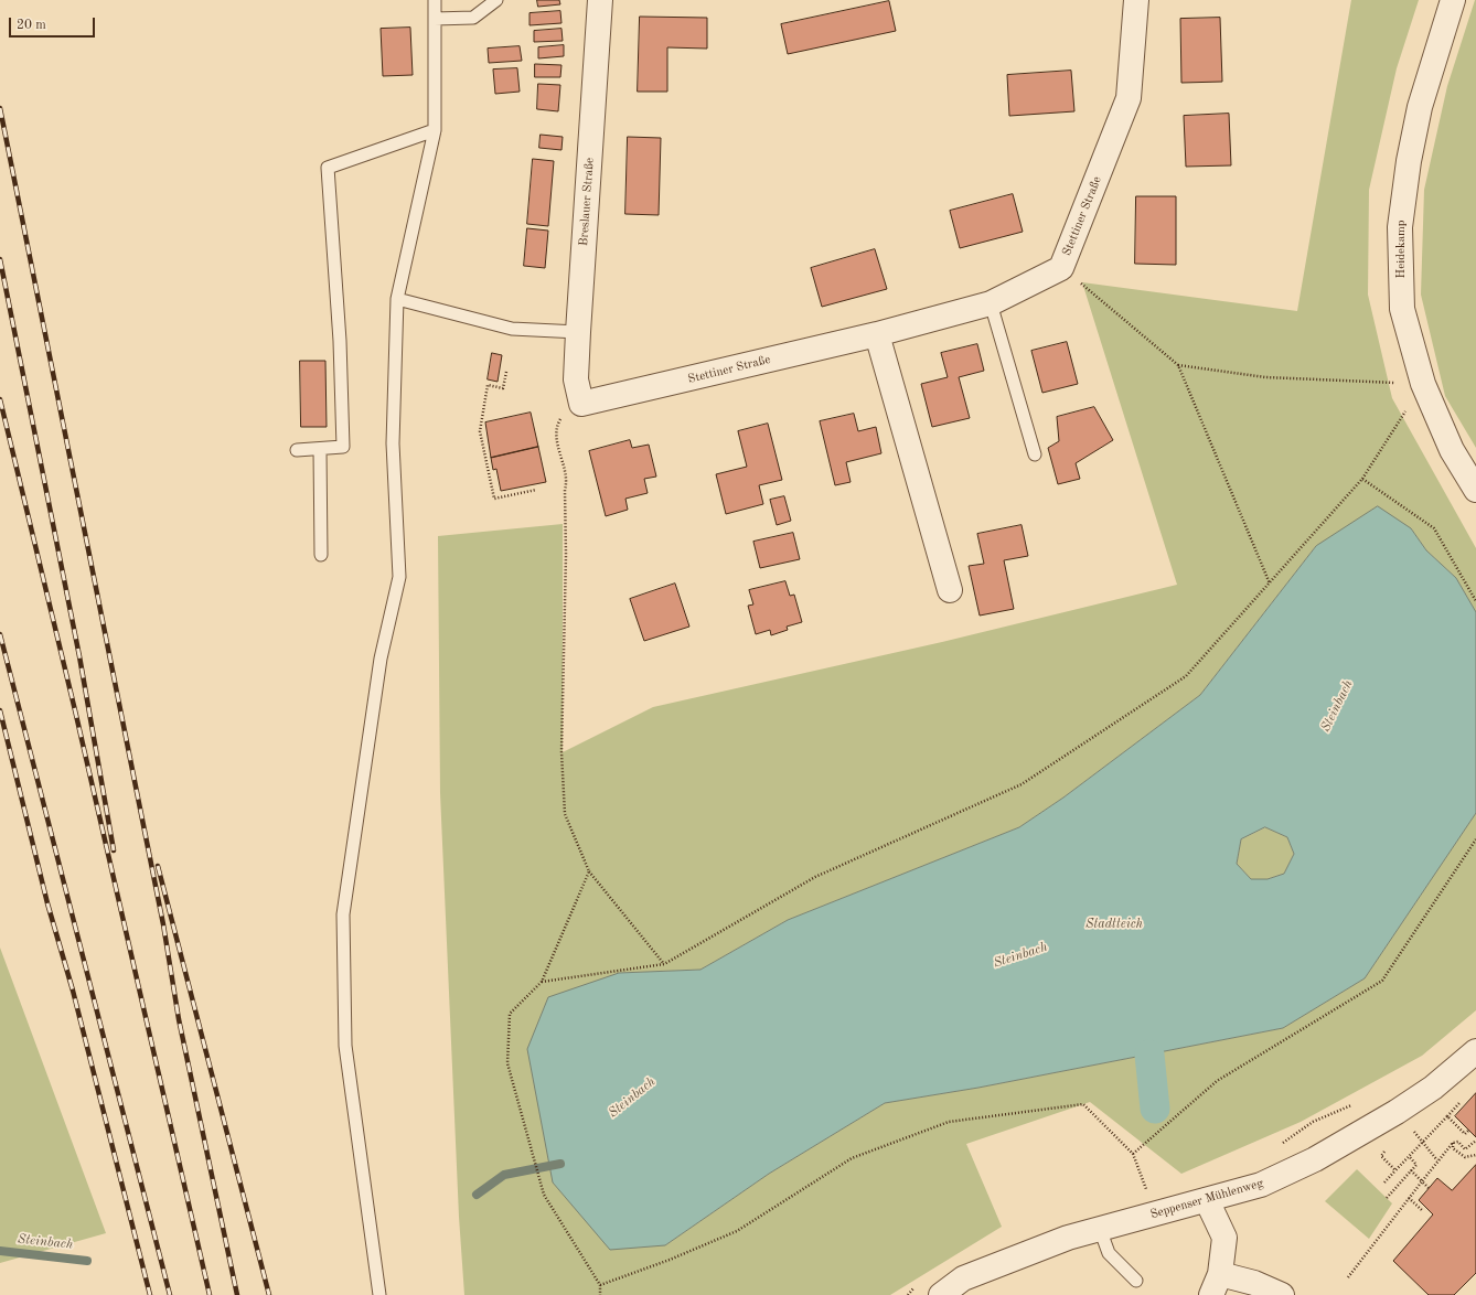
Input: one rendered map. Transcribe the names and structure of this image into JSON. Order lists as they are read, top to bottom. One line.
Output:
{"streets":{"street":["Breslauer Straße","Stettiner Straße","Heidekamp","Seppenser Mühlenweg"]},"crossings":[["Breslauer Straße","Stettiner Straße"]],"water":["Steinbach","Stadtteich"],"scale_bar":"20 m"}
